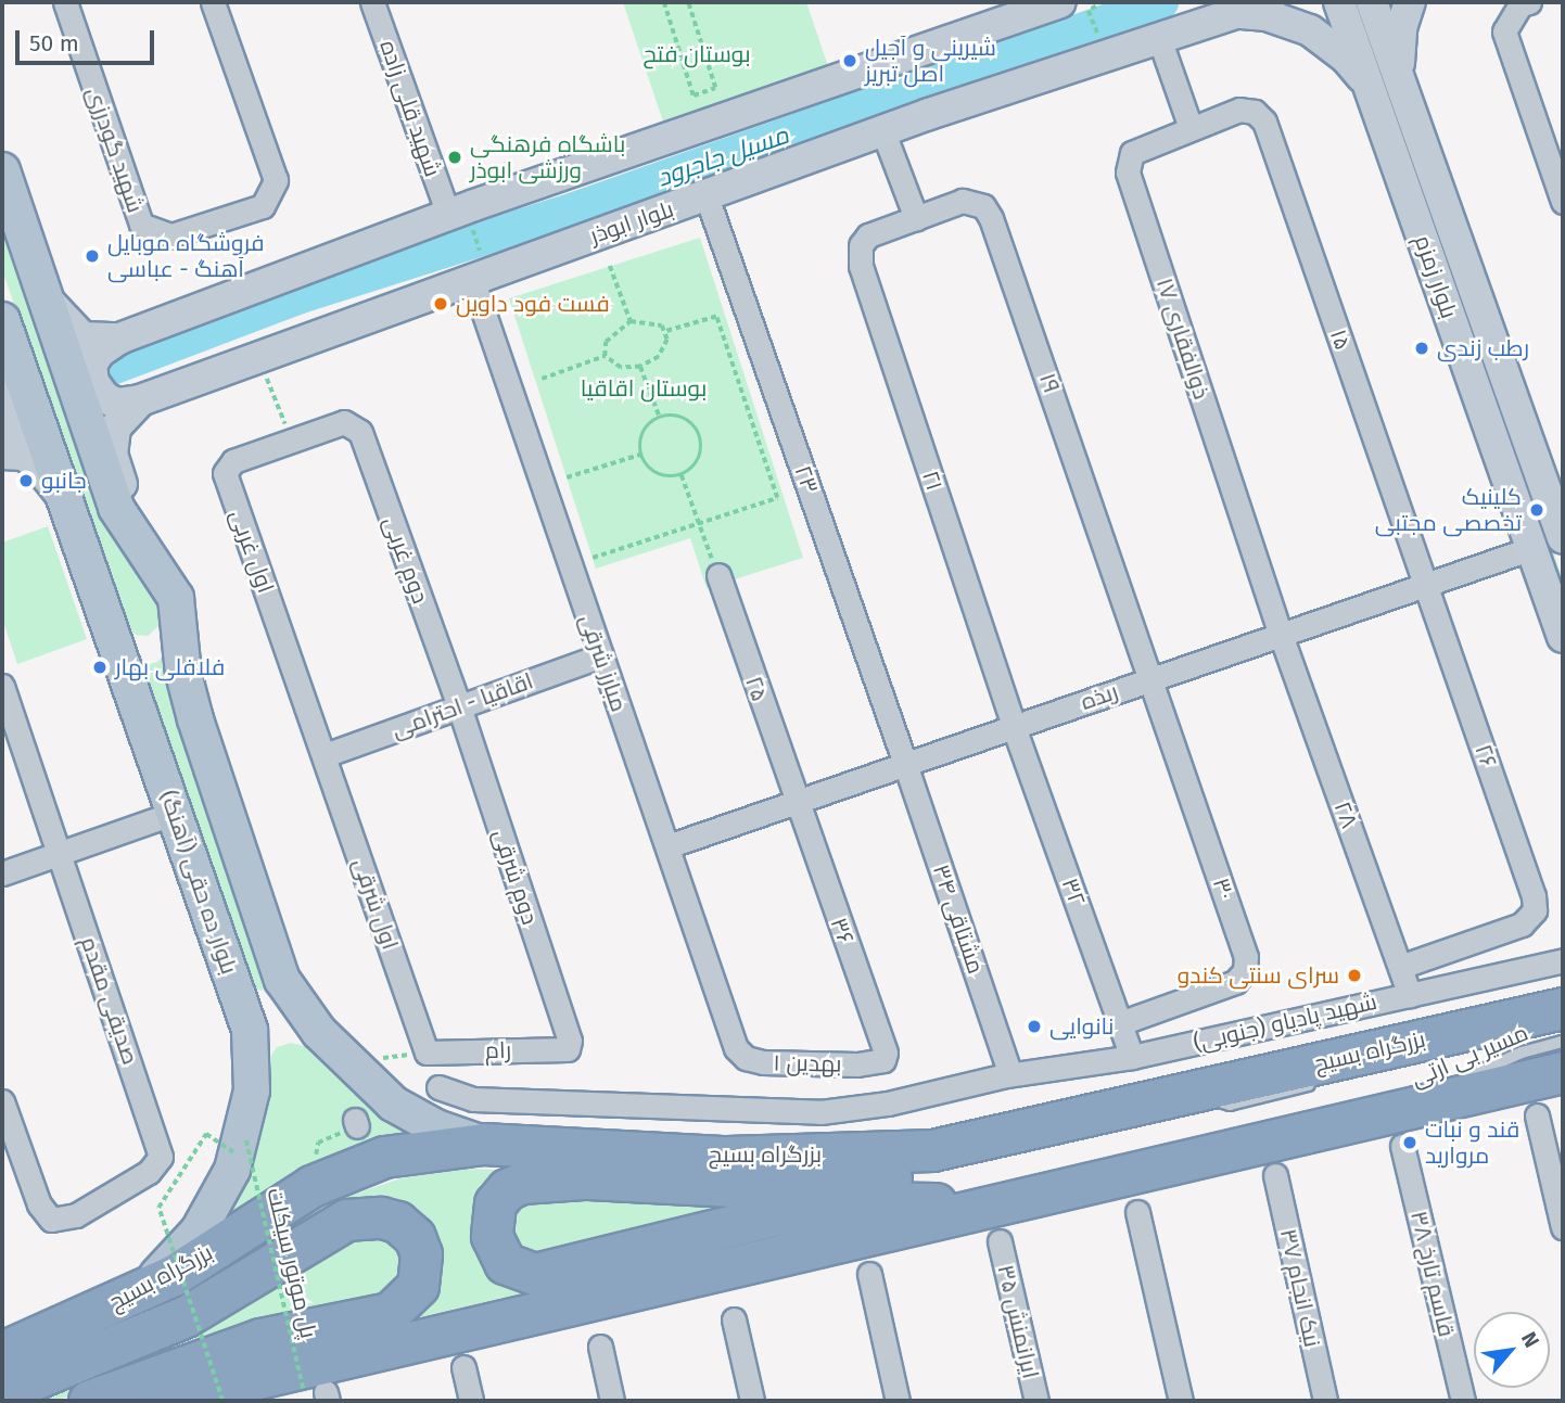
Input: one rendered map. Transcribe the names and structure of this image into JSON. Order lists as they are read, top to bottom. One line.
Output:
{"streets":{"highway":["بزرگراه بسیج"],"main road":["بلوار ابوذر","بلوار زمزم","بلوار ده حقی (آهنگ)"],"street":["شهید قلی زاده","شهید گودرزی","ذوالفقاری ۱۷","۱۵","۱۹","۲۳","۲۱","اول غربی","دوم غربی","مبارز شرقی","۲۵","ربذه","اقاقیا - احترامی","۲۶","۲۸","دوم شرقی","۳۰","۳۲","اول شرقی","۳۴ مشتاقی","۳۶","صدیقی مقدم","شهید پادیاو (جنوبی)","رام","بهدین ۱","قاسم تارخ ۳۸","نیک انجام ۳۷","ایرانمنش ۳۵"],"lane":["مسیر بی ارتی"],"path":["پل موتور سیکلت"]},"crossings":[["بلوار ابوذر","۲۳"],["بلوار ابوذر","مبارز شرقی"],["بلوار ابوذر","بلوار ده حقی (آهنگ)"],["بلوار زمزم","ربذه"],["ذوالفقاری ۱۷","۱۵"],["ذوالفقاری ۱۷","ربذه"],["ذوالفقاری ۱۷","۲۸"],["۱۵","ربذه"],["۱۵","۲۶"],["۱۹","۲۱"],["۱۹","ربذه"],["۱۹","۳۰"],["۲۳","ربذه"],["۲۳","۳۴ مشتاقی"],["۲۱","ربذه"],["۲۱","۳۲"],["اول غربی","دوم غربی"],["اول غربی","اقاقیا - احترامی"],["اول غربی","اول شرقی"],["دوم غربی","اقاقیا - احترامی"],["دوم غربی","دوم شرقی"],["مبارز شرقی","ربذه"],["مبارز شرقی","اقاقیا - احترامی"],["مبارز شرقی","بهدین ۱"],["۲۵","ربذه"],["۲۵","۳۶"],["ربذه","۲۶"],["ربذه","۲۸"],["ربذه","۳۰"],["ربذه","۳۲"],["ربذه","۳۴ مشتاقی"],["ربذه","۳۶"],["اقاقیا - احترامی","دوم شرقی"],["اقاقیا - احترامی","اول شرقی"],["۲۶","۲۸"],["۲۸","شهید پادیاو (جنوبی)"],["دوم شرقی","رام"],["بلوار ده حقی (آهنگ)","بزرگراه بسیج"],["بلوار ده حقی (آهنگ)","پل موتور سیکلت"],["۳۰","۳۲"],["۳۲","شهید پادیاو (جنوبی)"],["اول شرقی","رام"],["۳۴ مشتاقی","شهید پادیاو (جنوبی)"],["۳۶","بهدین ۱"],["مسیر بی ارتی","قاسم تارخ ۳۸"]],"water":["مسیل جاجرود"],"parks":["بوستان فتح","بوستان اقاقیا"],"places":["شیرینی و آجیل اصل تبریز","باشگاه فرهنگی ورزشی ابوذر","فروشگاه موبایل آهنگ - عباسی","فست فود داوین","رطب زندی","جانبو","کلینیک تخصصی مجتبی","فلافلی بهار","سرای سنتی کندو","نانوایی","قند و نبات مروارید"],"scale_bar":"50 m","north":"top right"}
